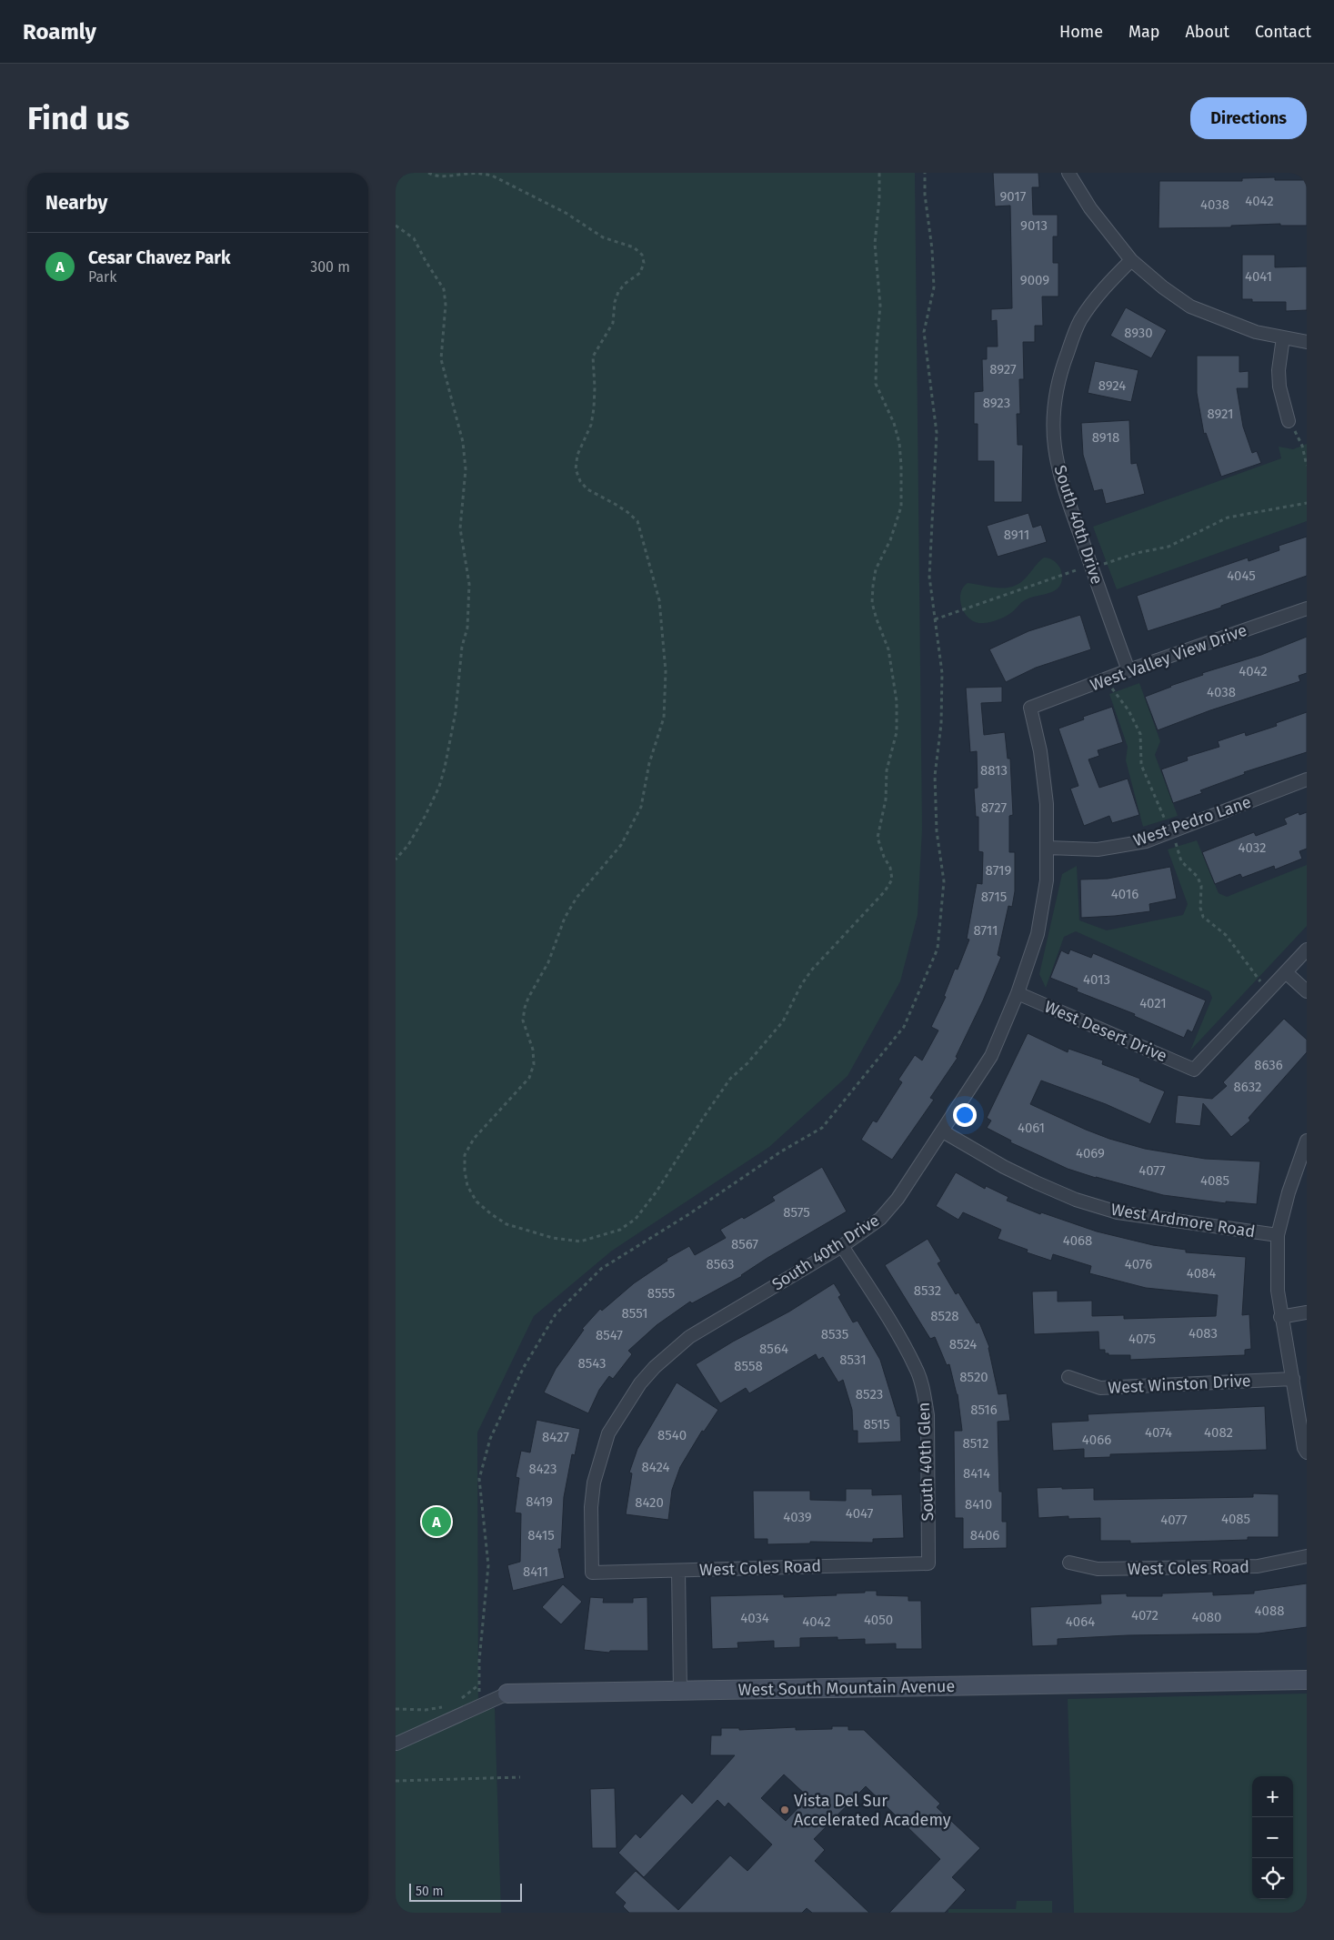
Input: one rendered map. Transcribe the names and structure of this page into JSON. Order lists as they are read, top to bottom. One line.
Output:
{"streets":{"street":["South 40th Drive","West Valley View Drive","West Pedro Lane","West Desert Drive","West Ardmore Road","West Winston Drive","South 40th Glen","West Coles Road","West South Mountain Avenue"]},"crossings":[["South 40th Drive","West Valley View Drive"],["South 40th Drive","West Pedro Lane"],["South 40th Drive","West Desert Drive"],["South 40th Drive","West Ardmore Road"],["South 40th Drive","South 40th Glen"],["South 40th Drive","West Coles Road"],["South 40th Glen","West Coles Road"]],"places":["Vista Del Sur Accelerated Academy"],"house_numbers":["9017","4042","4038","9013","4041","9009","8930","8927","8924","8923","8921","8918","8911","4045","4042","4038","8813","8727","4032","8719","4016","8715","8711","4013","4021","8636","8632","4061","4069","4077","4085","8575","4068","8567","8563","4076","4084","8532","8555","8551","8528","4083","8535","8547","4075","8524","8564","8531","8543","8558","8520","8523","8516","8515","4074","4082","8540","8427","4066","8512","8424","8423","8414","8419","8420","8410","4047","4039","4085","4077","8415","8406","8411","4088","4072","4080","4034","4050","4042","4064"],"scale_bar":"50 m","page":{"header":"Roamly","nav":["Home","Map","About","Contact"],"buttons":"Directions","title":"Find us","heading":"Nearby","list":[{"mark":"A","name":"Cesar Chavez Park","note":"Park","value":"300 m"}],"pins":"A","map_buttons":["+","−"],"scale":"50 m"}}
